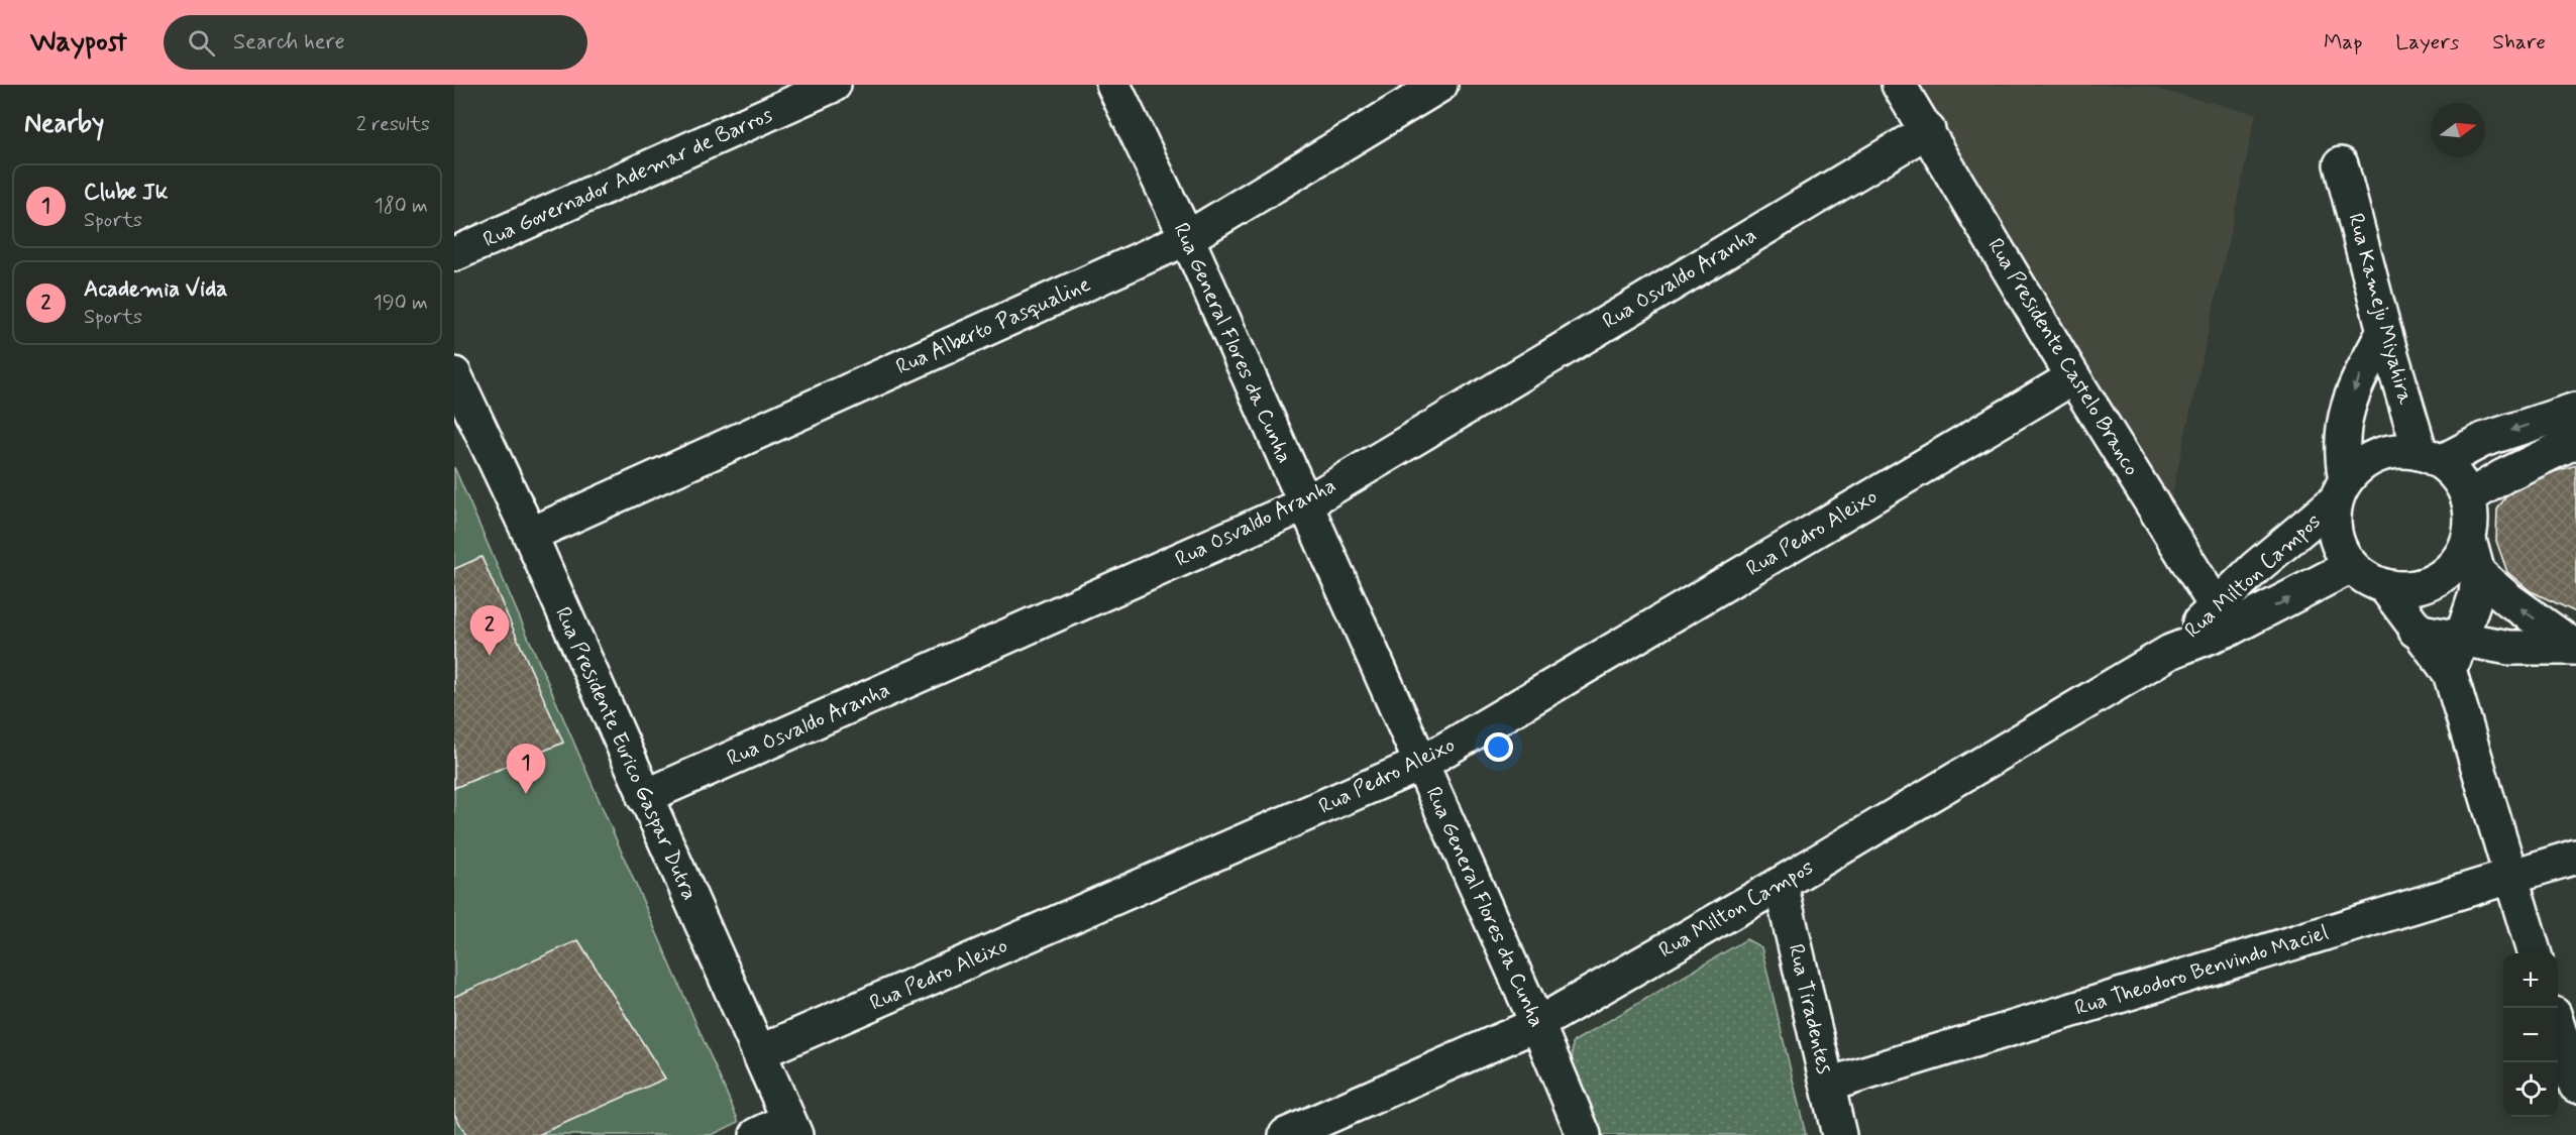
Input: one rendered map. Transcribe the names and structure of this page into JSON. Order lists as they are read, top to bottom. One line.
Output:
{"streets":{"street":["Rua Governador Ademar de Barros","Rua Osvaldo Aranha","Rua Kameju Miyahira","Rua Alberto Pasqualine","Rua General Flores da Cunha","Rua Presidente Castelo Branco","Rua Pedro Aleixo","Rua Milton Campos","Rua Presidente Eurico Gaspar Dutra","Rua Theodoro Benvindo Maciel","Rua Tiradentes"]},"crossings":[["Rua Osvaldo Aranha","Rua General Flores da Cunha"],["Rua Osvaldo Aranha","Rua Presidente Castelo Branco"],["Rua Osvaldo Aranha","Rua Presidente Eurico Gaspar Dutra"],["Rua Kameju Miyahira","Rua Milton Campos"],["Rua Alberto Pasqualine","Rua General Flores da Cunha"],["Rua Alberto Pasqualine","Rua Presidente Eurico Gaspar Dutra"],["Rua General Flores da Cunha","Rua Pedro Aleixo"],["Rua General Flores da Cunha","Rua Milton Campos"],["Rua Presidente Castelo Branco","Rua Pedro Aleixo"],["Rua Presidente Castelo Branco","Rua Milton Campos"],["Rua Pedro Aleixo","Rua Presidente Eurico Gaspar Dutra"],["Rua Milton Campos","Rua Tiradentes"],["Rua Theodoro Benvindo Maciel","Rua Tiradentes"]],"north":"right","page":{"header":"Waypost","search":"Search here","nav":["Map","Layers","Share"],"heading":["Nearby","2 results"],"list":[{"mark":"1","name":"Clube Jk","note":"Sports","value":"180 m"},{"mark":"2","name":"Academia Vida","note":"Sports","value":"190 m"}],"pins":["2","1"],"map_buttons":["+","−"]}}
